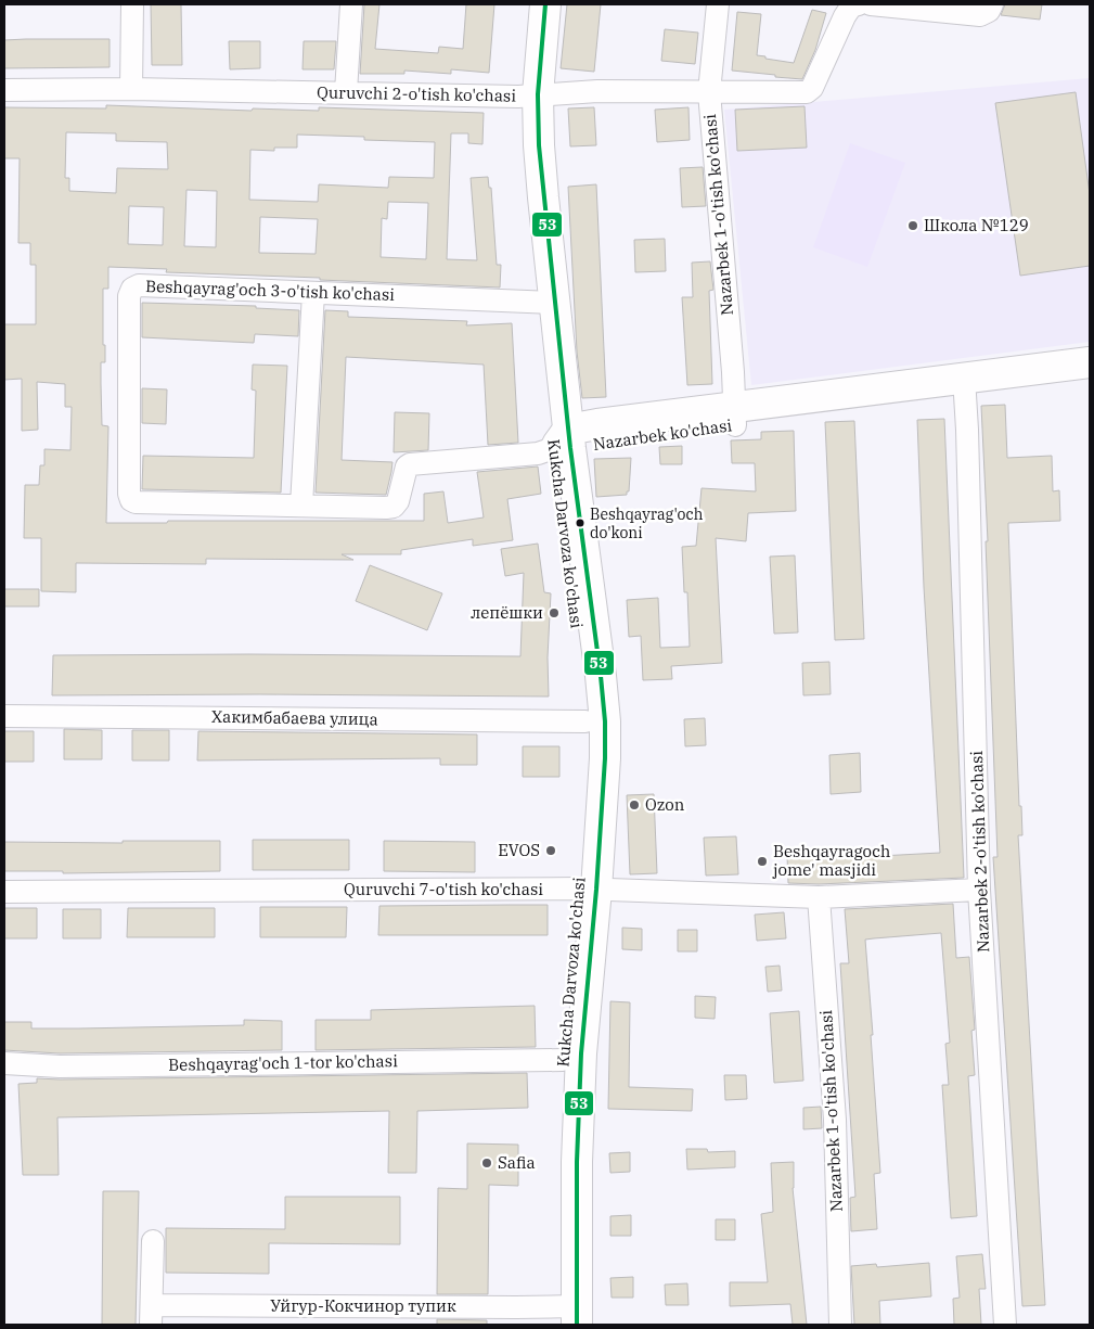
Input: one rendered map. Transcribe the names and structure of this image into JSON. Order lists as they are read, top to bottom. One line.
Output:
{"streets":{"main road":["Nazarbek ko'chasi","Kukcha Darvoza ko'chasi"],"street":["Quruvchi 2-o'tish ko'chasi","Nazarbek 1-o'tish ko'chasi","Beshqayrag'och 3-o'tish ko'chasi","Хакимбабаева улица","Nazarbek 2-o'tish ko'chasi","Quruvchi 7-o'tish ko'chasi","Beshqayrag'och 1-tor ko'chasi","Уйгур-Кокчинор тупик"]},"crossings":[["Quruvchi 2-o'tish ko'chasi","Nazarbek 1-o'tish ko'chasi"],["Quruvchi 2-o'tish ko'chasi","Kukcha Darvoza ko'chasi"],["Nazarbek 1-o'tish ko'chasi","Nazarbek ko'chasi"],["Nazarbek 1-o'tish ko'chasi","Quruvchi 7-o'tish ko'chasi"],["Beshqayrag'och 3-o'tish ko'chasi","Nazarbek ko'chasi"],["Beshqayrag'och 3-o'tish ko'chasi","Kukcha Darvoza ko'chasi"],["Nazarbek ko'chasi","Kukcha Darvoza ko'chasi"],["Nazarbek ko'chasi","Nazarbek 2-o'tish ko'chasi"],["Kukcha Darvoza ko'chasi","Хакимбабаева улица"],["Kukcha Darvoza ko'chasi","Quruvchi 7-o'tish ko'chasi"],["Kukcha Darvoza ko'chasi","Beshqayrag'och 1-tor ko'chasi"],["Kukcha Darvoza ko'chasi","Уйгур-Кокчинор тупик"],["Nazarbek 2-o'tish ko'chasi","Quruvchi 7-o'tish ko'chasi"]],"places":["Школа №129","Beshqayrag'och do'koni","лепёшки","Ozon","EVOS","Beshqayragoch jome' masjidi","Safia"],"lines":["transit line 53"]}
